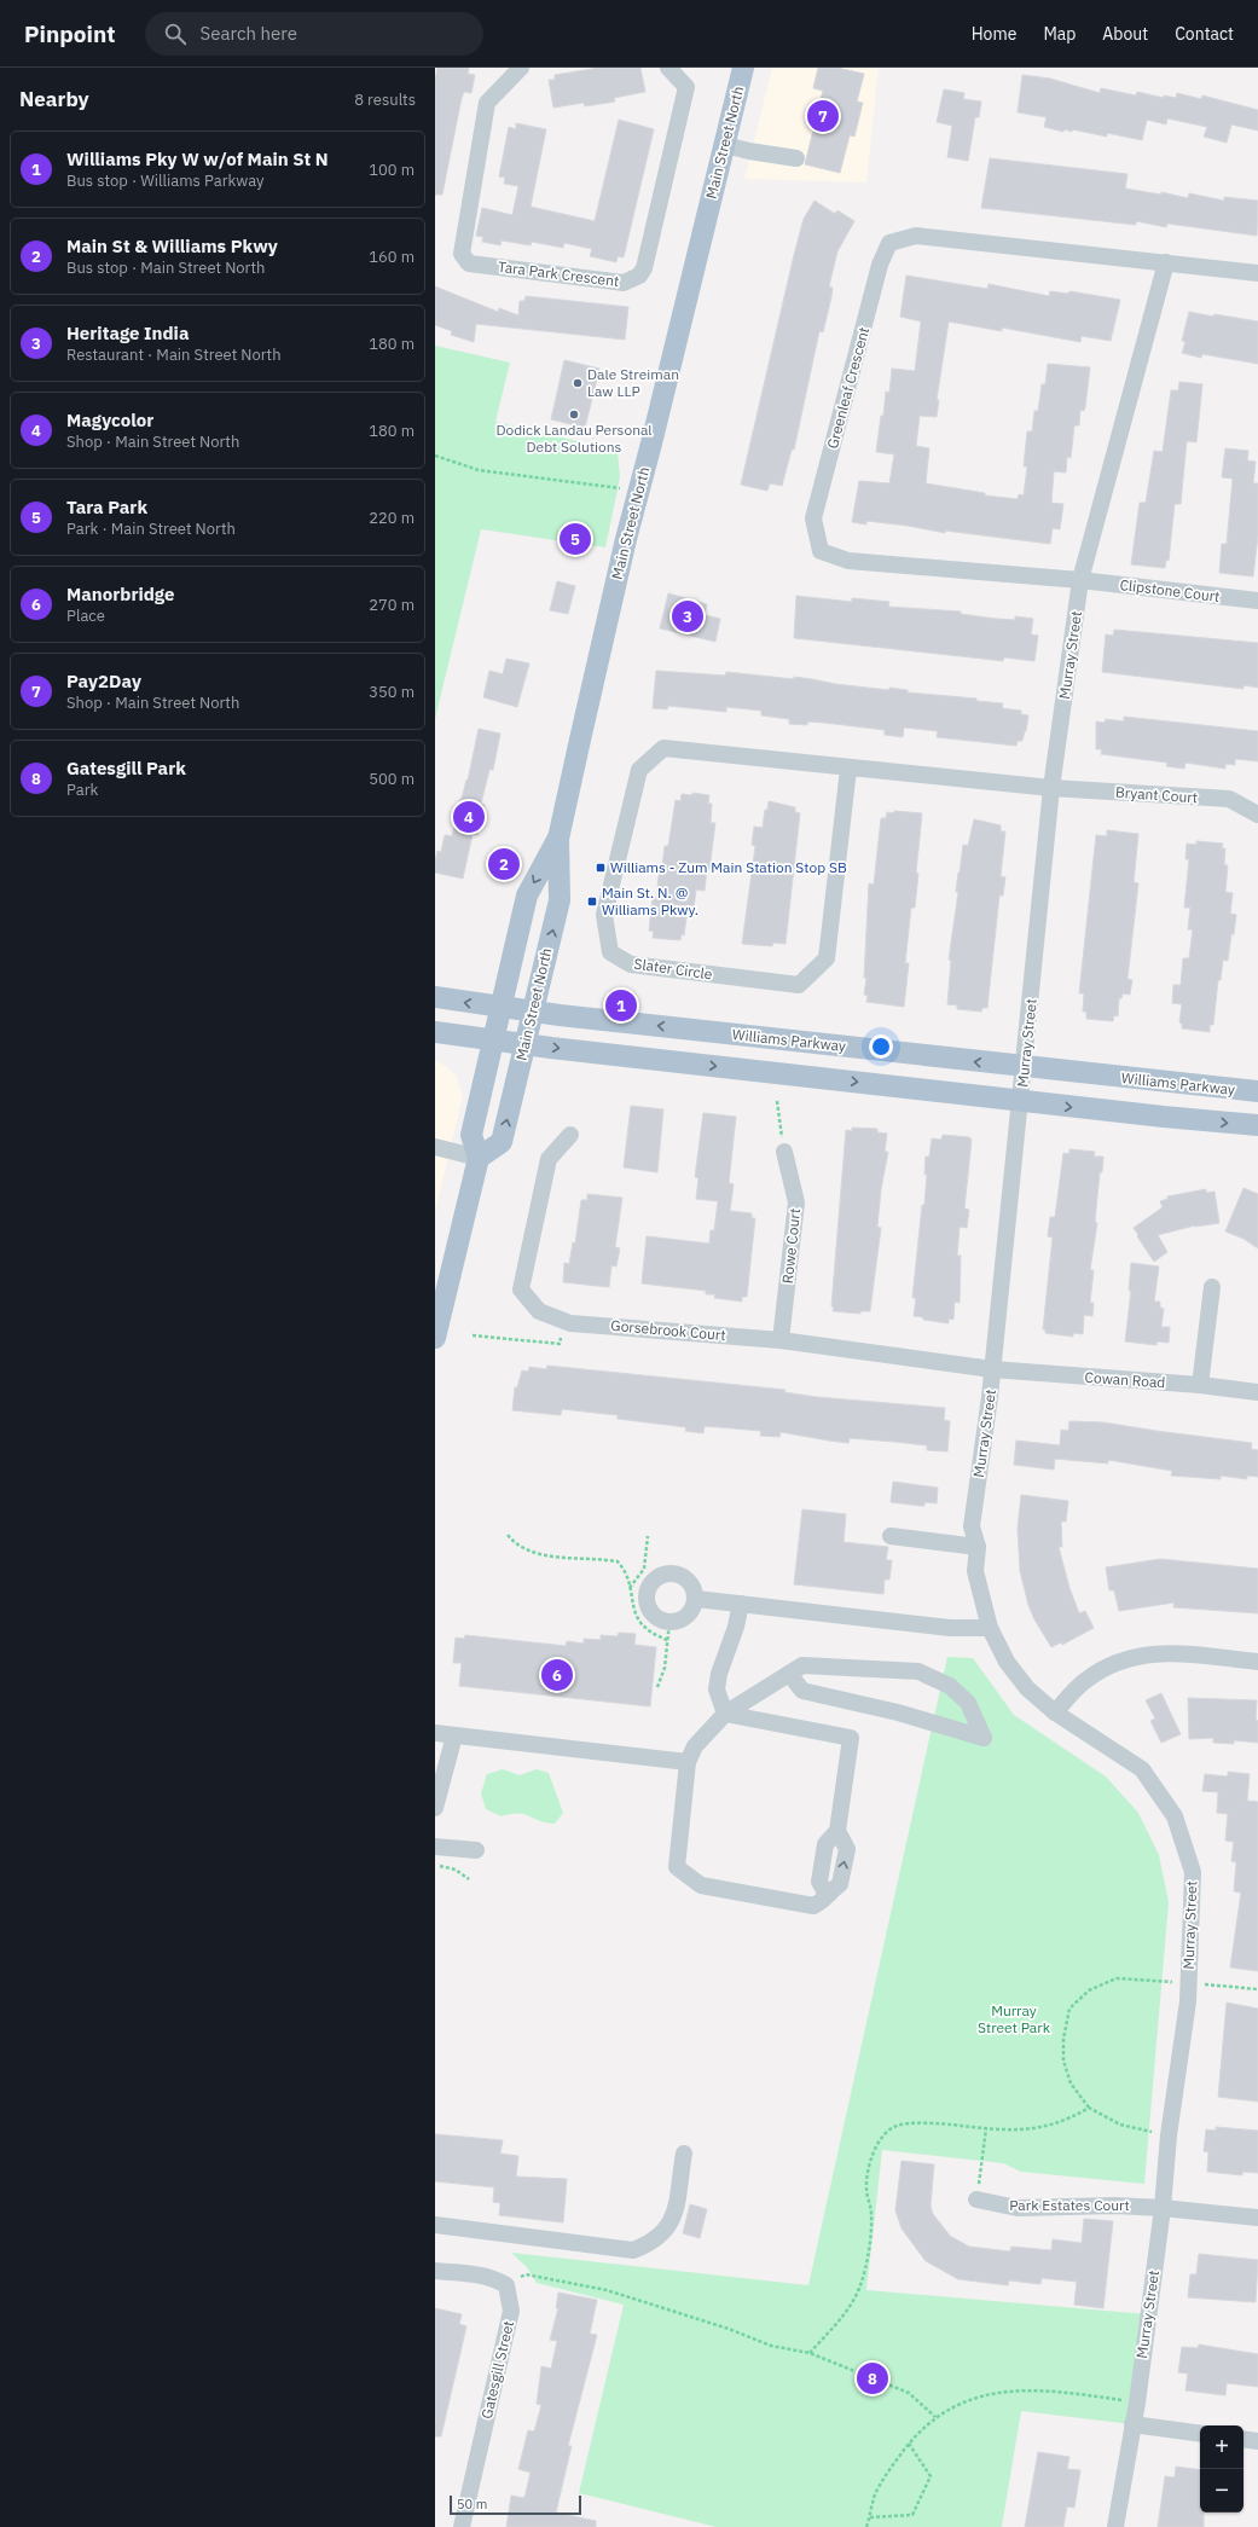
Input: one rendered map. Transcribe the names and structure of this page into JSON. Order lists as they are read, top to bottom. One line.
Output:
{"streets":{"main road":["Main Street North","Williams Parkway"],"street":["Tara Park Crescent","Greenleaf Crescent","Clipstone Court","Murray Street","Bryant Court","Slater Circle","Rowe Court","Gorsebrook Court","Cowan Road","Park Estates Court","Gatesgill Street"]},"crossings":[["Main Street North","Williams Parkway"],["Greenleaf Crescent","Clipstone Court"],["Greenleaf Crescent","Murray Street"],["Clipstone Court","Murray Street"],["Murray Street","Bryant Court"],["Murray Street","Slater Circle"],["Murray Street","Williams Parkway"],["Murray Street","Gorsebrook Court"],["Murray Street","Cowan Road"],["Murray Street","Park Estates Court"],["Bryant Court","Slater Circle"],["Rowe Court","Gorsebrook Court"],["Gorsebrook Court","Cowan Road"]],"parks":["Murray Street Park"],"places":{"other":["Dale Streiman Law LLP","Dodick Landau Personal Debt Solutions"],"transit":["Williams - Zum Main Station Stop SB","Main St. N. @ Williams Pkwy."]},"scale_bar":"50 m","page":{"header":"Pinpoint","search":"Search here","nav":["Home","Map","About","Contact"],"heading":["Nearby","8 results"],"pins":["7","5","3","4","2","1","6","8"],"list":[{"mark":"1","name":"Williams Pky W w/of Main St N","note":"Bus stop · Williams Parkway","value":"100 m"},{"mark":"2","name":"Main St & Williams Pkwy","note":"Bus stop · Main Street North","value":"160 m"},{"mark":"3","name":"Heritage India","note":"Restaurant · Main Street North","value":"180 m"},{"mark":"4","name":"Magycolor","note":"Shop · Main Street North","value":"180 m"},{"mark":"5","name":"Tara Park","note":"Park · Main Street North","value":"220 m"},{"mark":"6","name":"Manorbridge","note":"Place","value":"270 m"},{"mark":"7","name":"Pay2Day","note":"Shop · Main Street North","value":"350 m"},{"mark":"8","name":"Gatesgill Park","note":"Park","value":"500 m"}],"map_buttons":["+","−"],"scale":"50 m"}}
